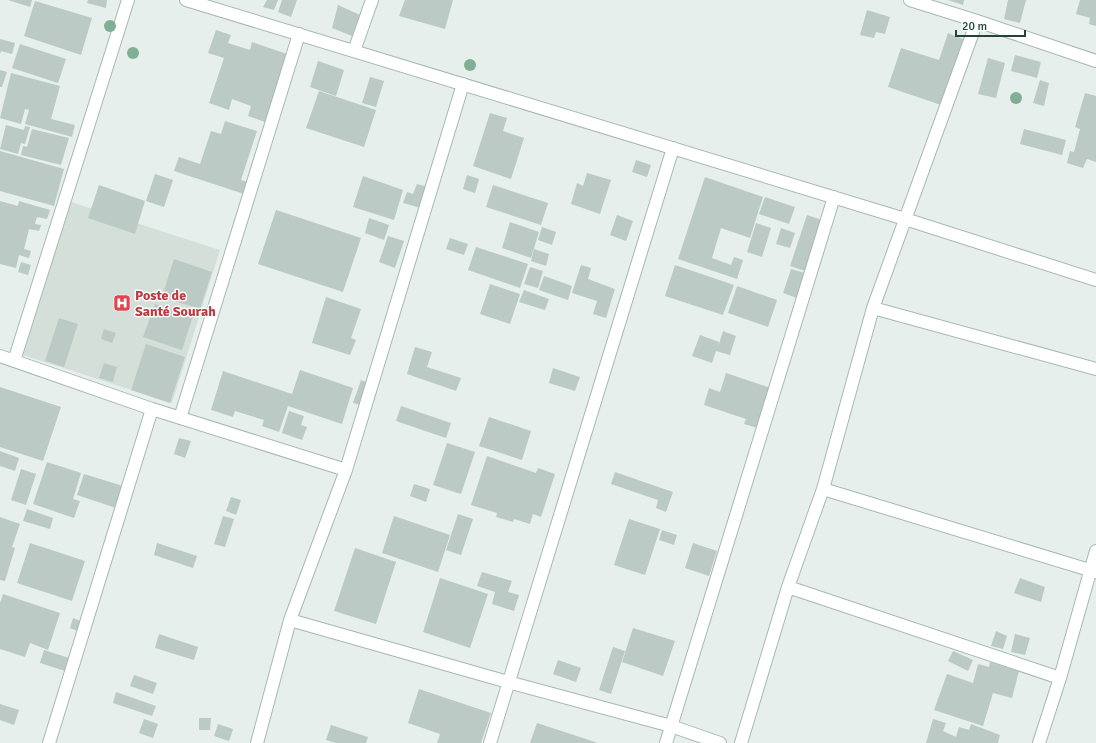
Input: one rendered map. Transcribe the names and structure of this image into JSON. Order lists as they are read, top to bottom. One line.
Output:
{"places":{"hospital":["Poste de Santé Sourah"]},"scale_bar":"20 m"}
